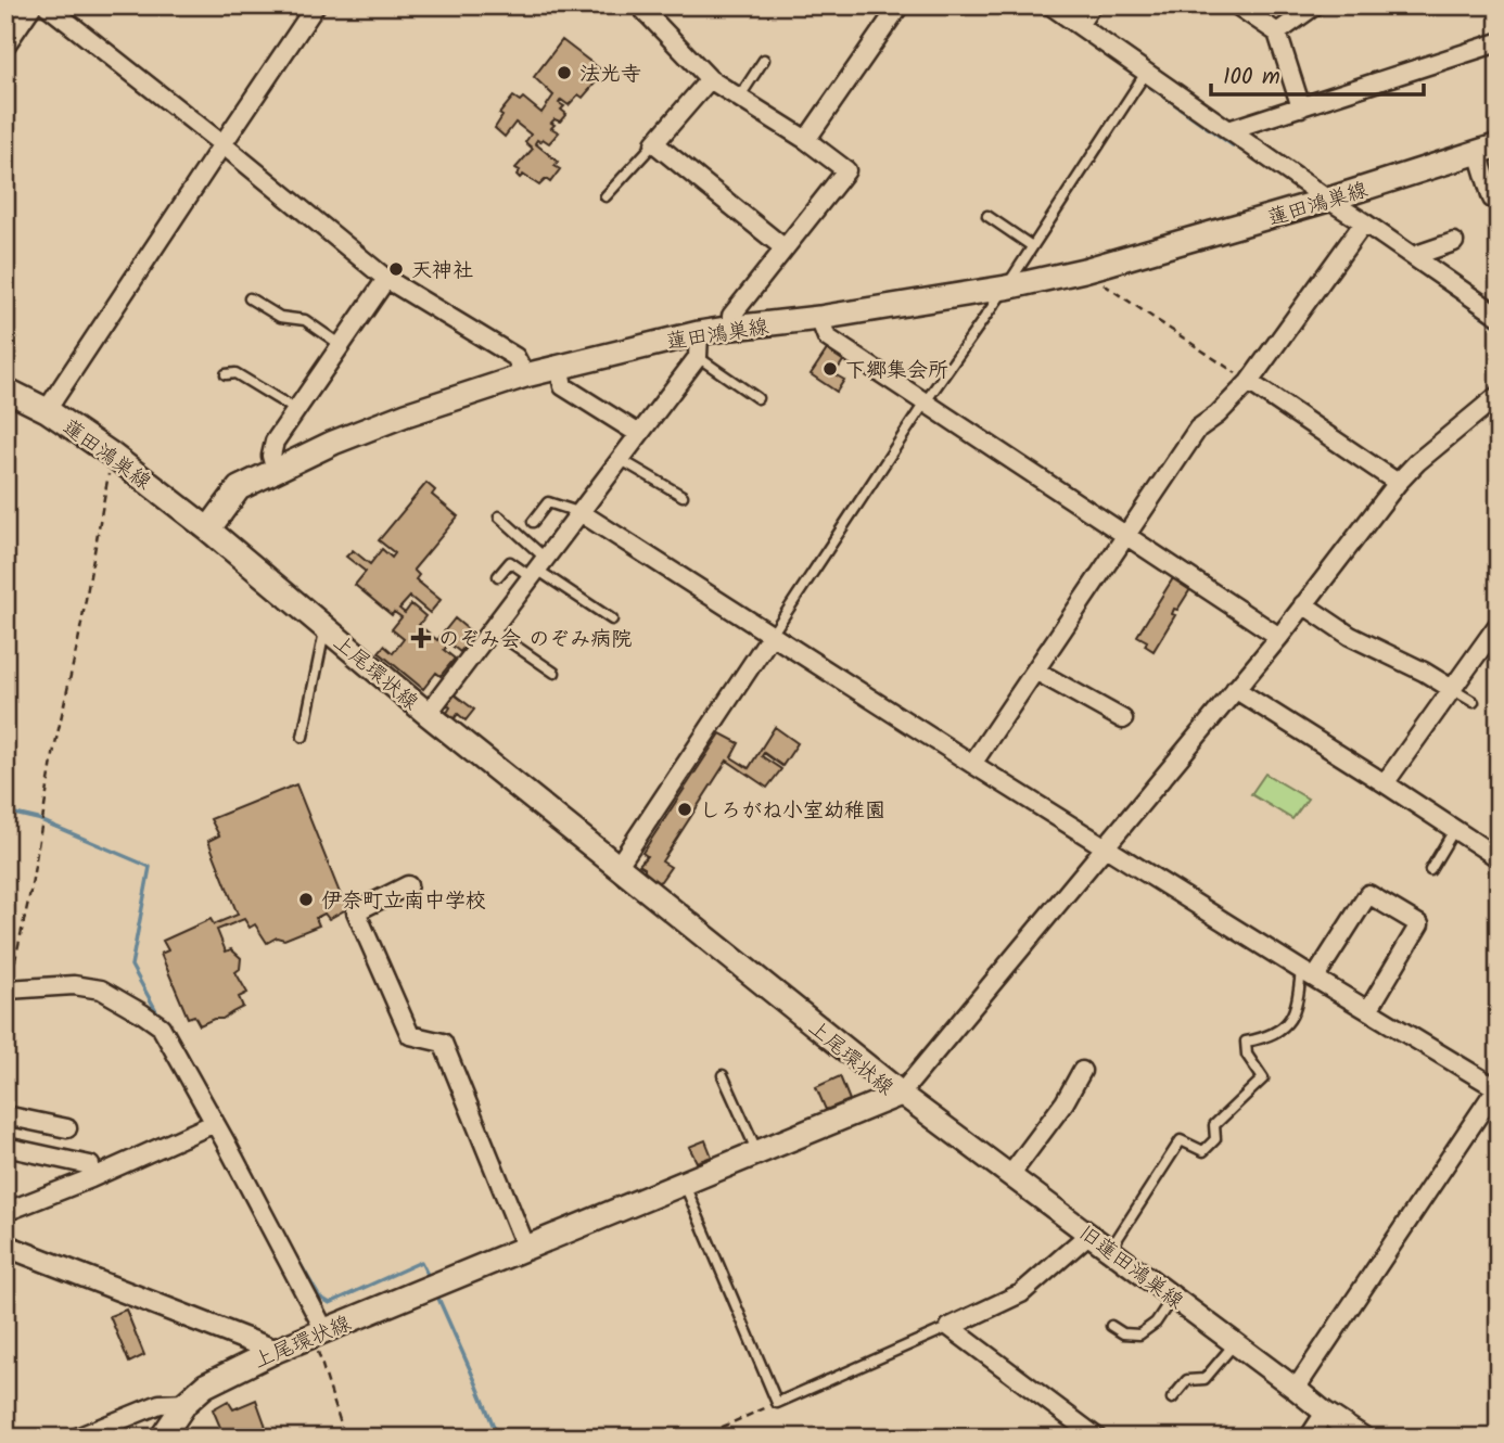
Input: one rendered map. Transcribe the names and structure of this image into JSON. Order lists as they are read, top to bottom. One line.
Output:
{"streets":{"main road":["蓮田鴻巣線","上尾環状線"],"street":["旧蓮田鴻巣線"]},"crossings":[["蓮田鴻巣線","上尾環状線"],["上尾環状線","旧蓮田鴻巣線"]],"places":{"other":["法光寺","天神社","下郷集会所","しろがね小室幼稚園","伊奈町立南中学校"],"health":["のぞみ会 のぞみ病院"]},"scale_bar":"100 m"}
